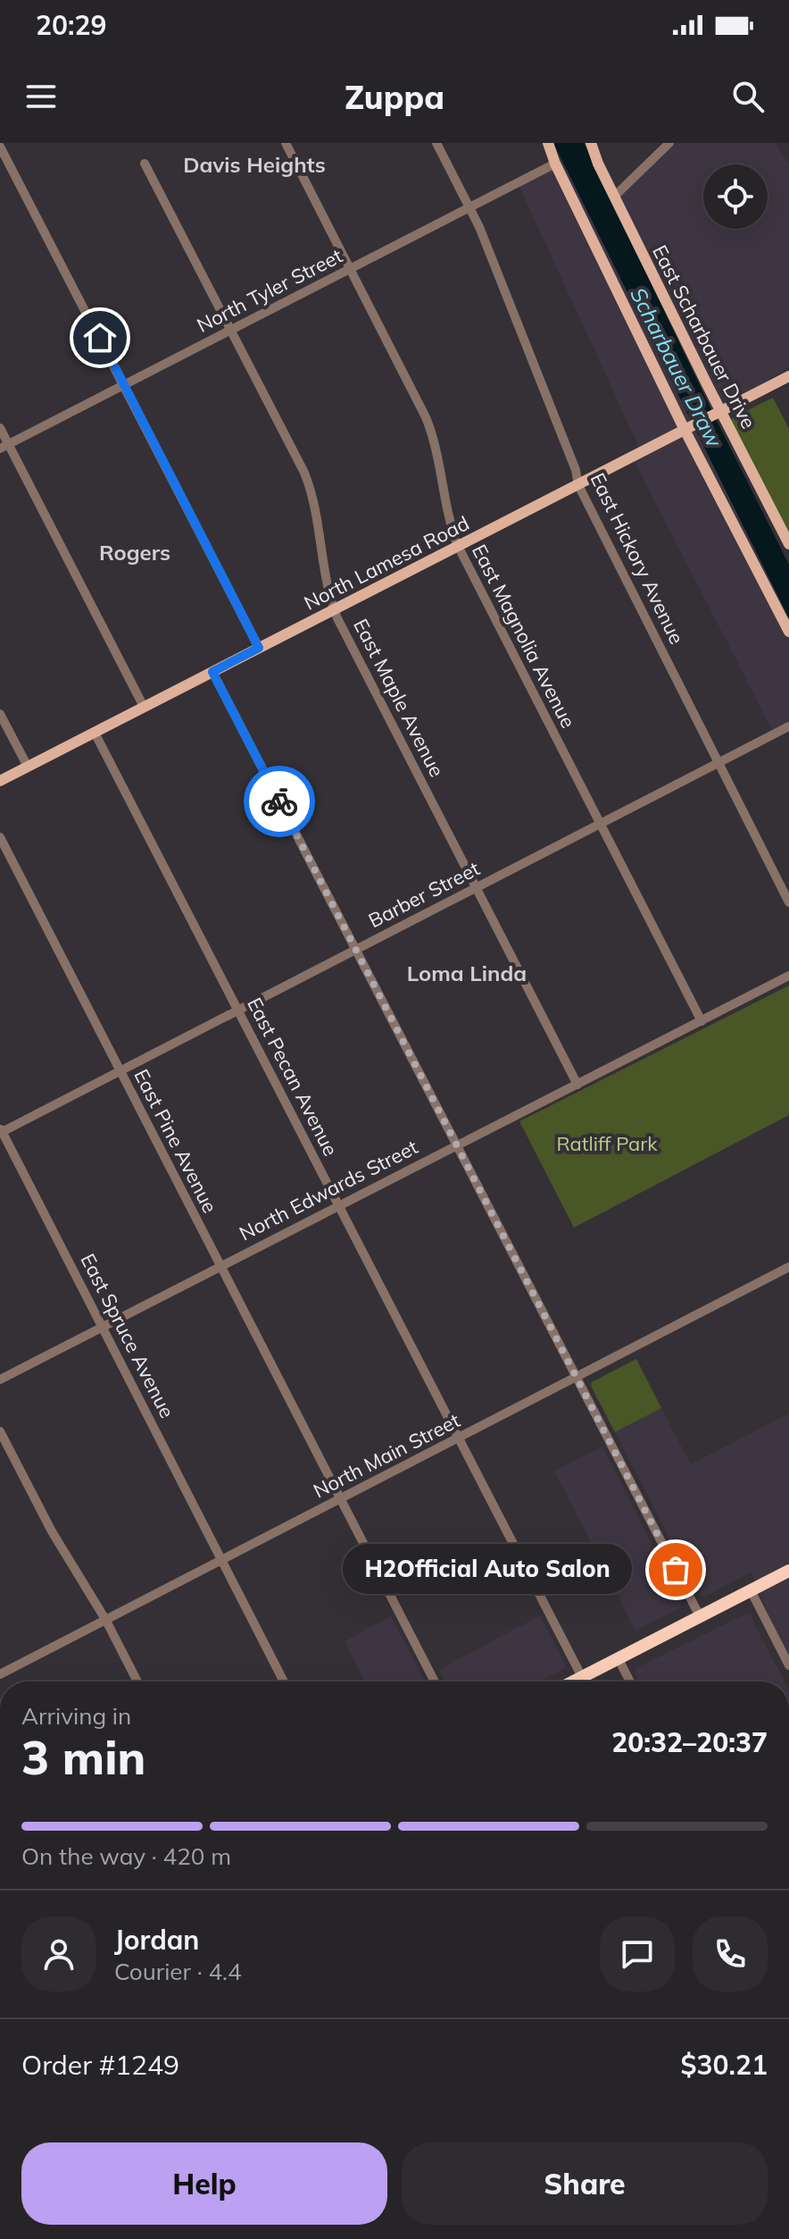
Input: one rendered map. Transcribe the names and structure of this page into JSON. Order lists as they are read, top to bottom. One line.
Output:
{"streets":{"main road":["East Scharbauer Drive","North Lamesa Road"],"street":["North Tyler Street","East Hickory Avenue","East Magnolia Avenue","East Maple Avenue","Barber Street","East Pecan Avenue","East Pine Avenue","North Edwards Street","East Spruce Avenue","North Main Street"]},"crossings":[["North Tyler Street","East Hickory Avenue"],["North Tyler Street","East Magnolia Avenue"],["North Tyler Street","East Maple Avenue"],["East Scharbauer Drive","North Lamesa Road"],["East Hickory Avenue","North Lamesa Road"],["East Hickory Avenue","Barber Street"],["North Lamesa Road","East Magnolia Avenue"],["North Lamesa Road","East Maple Avenue"],["North Lamesa Road","East Pecan Avenue"],["East Magnolia Avenue","Barber Street"],["East Magnolia Avenue","North Edwards Street"],["East Maple Avenue","Barber Street"],["East Maple Avenue","North Edwards Street"],["Barber Street","East Pecan Avenue"],["Barber Street","East Pine Avenue"],["Barber Street","East Spruce Avenue"],["East Pecan Avenue","North Edwards Street"],["East Pecan Avenue","North Main Street"],["East Pine Avenue","North Edwards Street"],["East Pine Avenue","North Main Street"],["North Edwards Street","East Spruce Avenue"],["East Spruce Avenue","North Main Street"]],"districts":["Davis Heights","Rogers","Loma Linda"],"water":["Scharbauer Draw"],"parks":["Ratliff Park"],"places":["H2Official Auto Salon"],"page":{"status":"20:29","header":"Zuppa","bubble":"H2Official Auto Salon","heading":["3 min","Arriving in","20:32–20:37"],"panel":["Jordan","Courier · 4.4","Order #1249","$30.21"],"bar":"On the way · 420 m","buttons":["Help","Share"]}}
